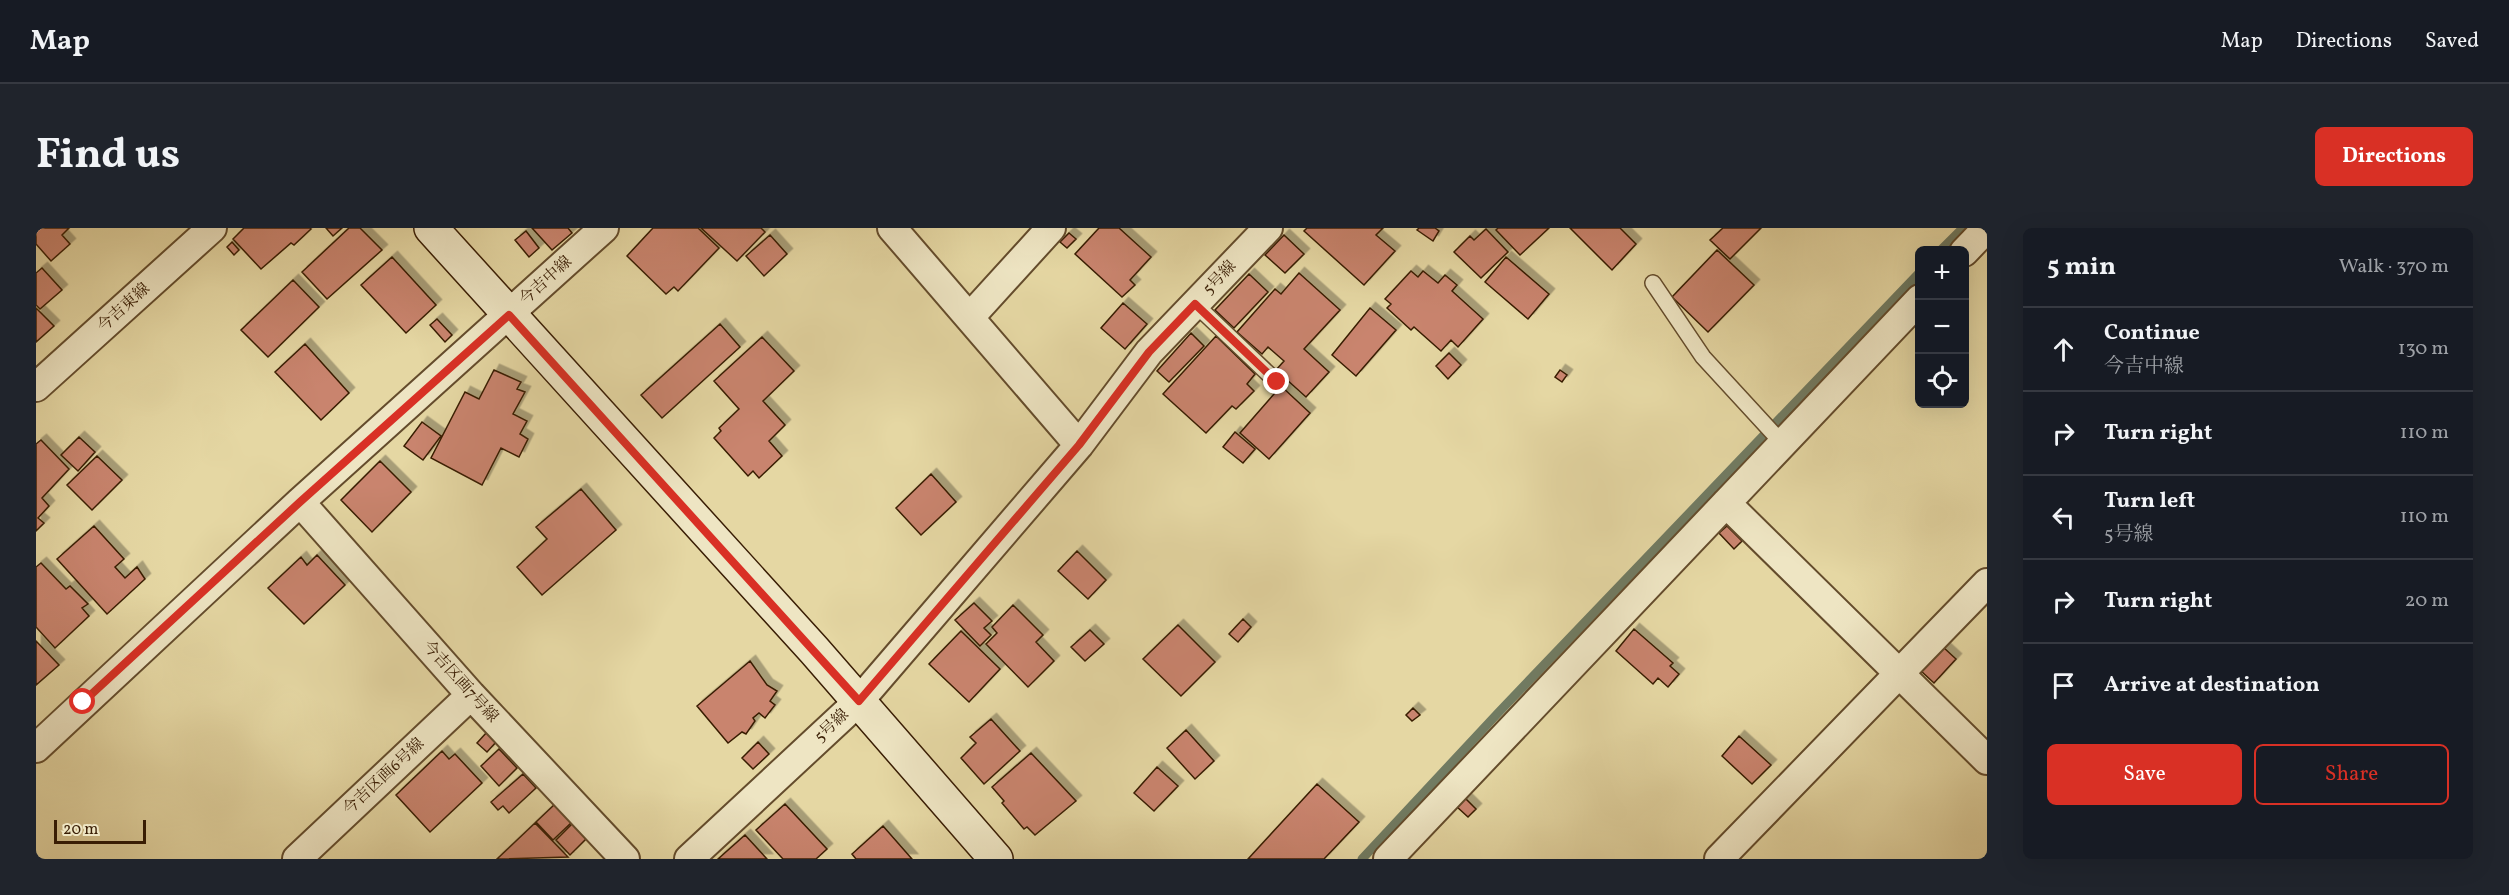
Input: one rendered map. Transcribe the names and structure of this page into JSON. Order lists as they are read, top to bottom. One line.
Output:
{"streets":{"street":["5号線","今吉中線","今吉東線","今吉区画7号線","今吉区画6号線"]},"crossings":[["今吉中線","今吉区画7号線"],["今吉区画7号線","今吉区画6号線"]],"scale_bar":"20 m","page":{"header":"Map","nav":["Map","Directions","Saved"],"title":"Find us","buttons":["Directions",["Save","Share"]],"heading":["5 min","Walk · 370 m"],"map_buttons":["+","−"],"list":[["Continue","今吉中線","130 m"],["Turn right","110 m"],["Turn left","5号線","110 m"],["Turn right","20 m"],"Arrive at destination"],"scale":"20 m"}}
